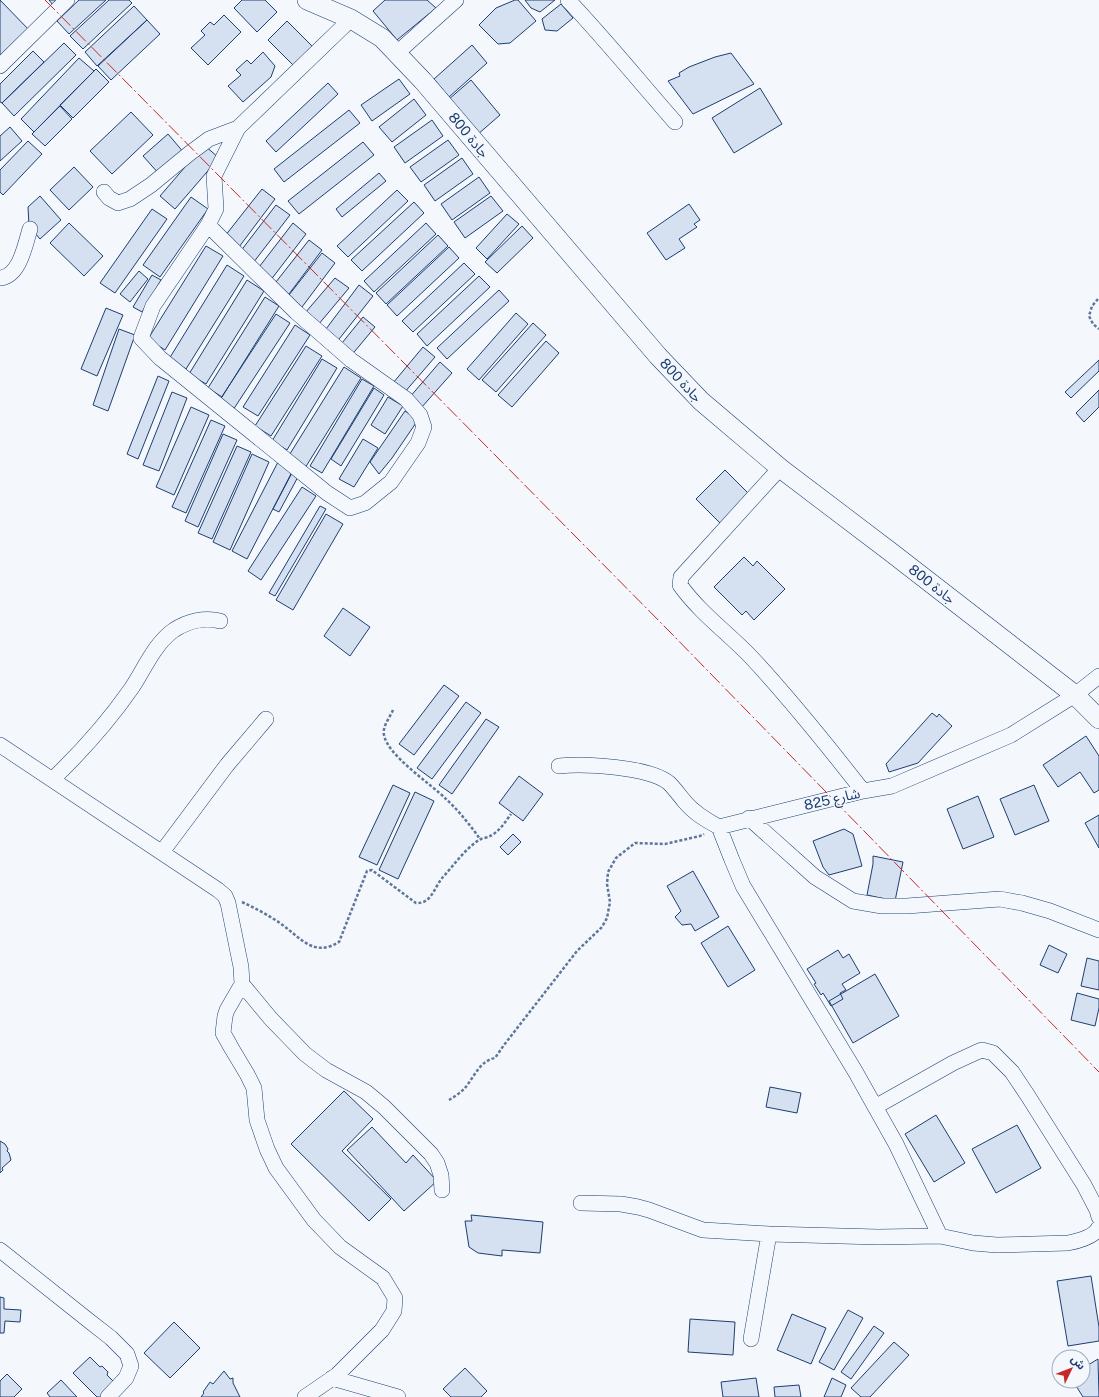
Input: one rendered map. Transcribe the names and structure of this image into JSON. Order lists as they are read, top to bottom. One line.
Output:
{"streets":{"main road":["جادة 800"],"street":["شارع 825"]},"crossings":[["جادة 800","شارع 825"]],"north":"top right"}
